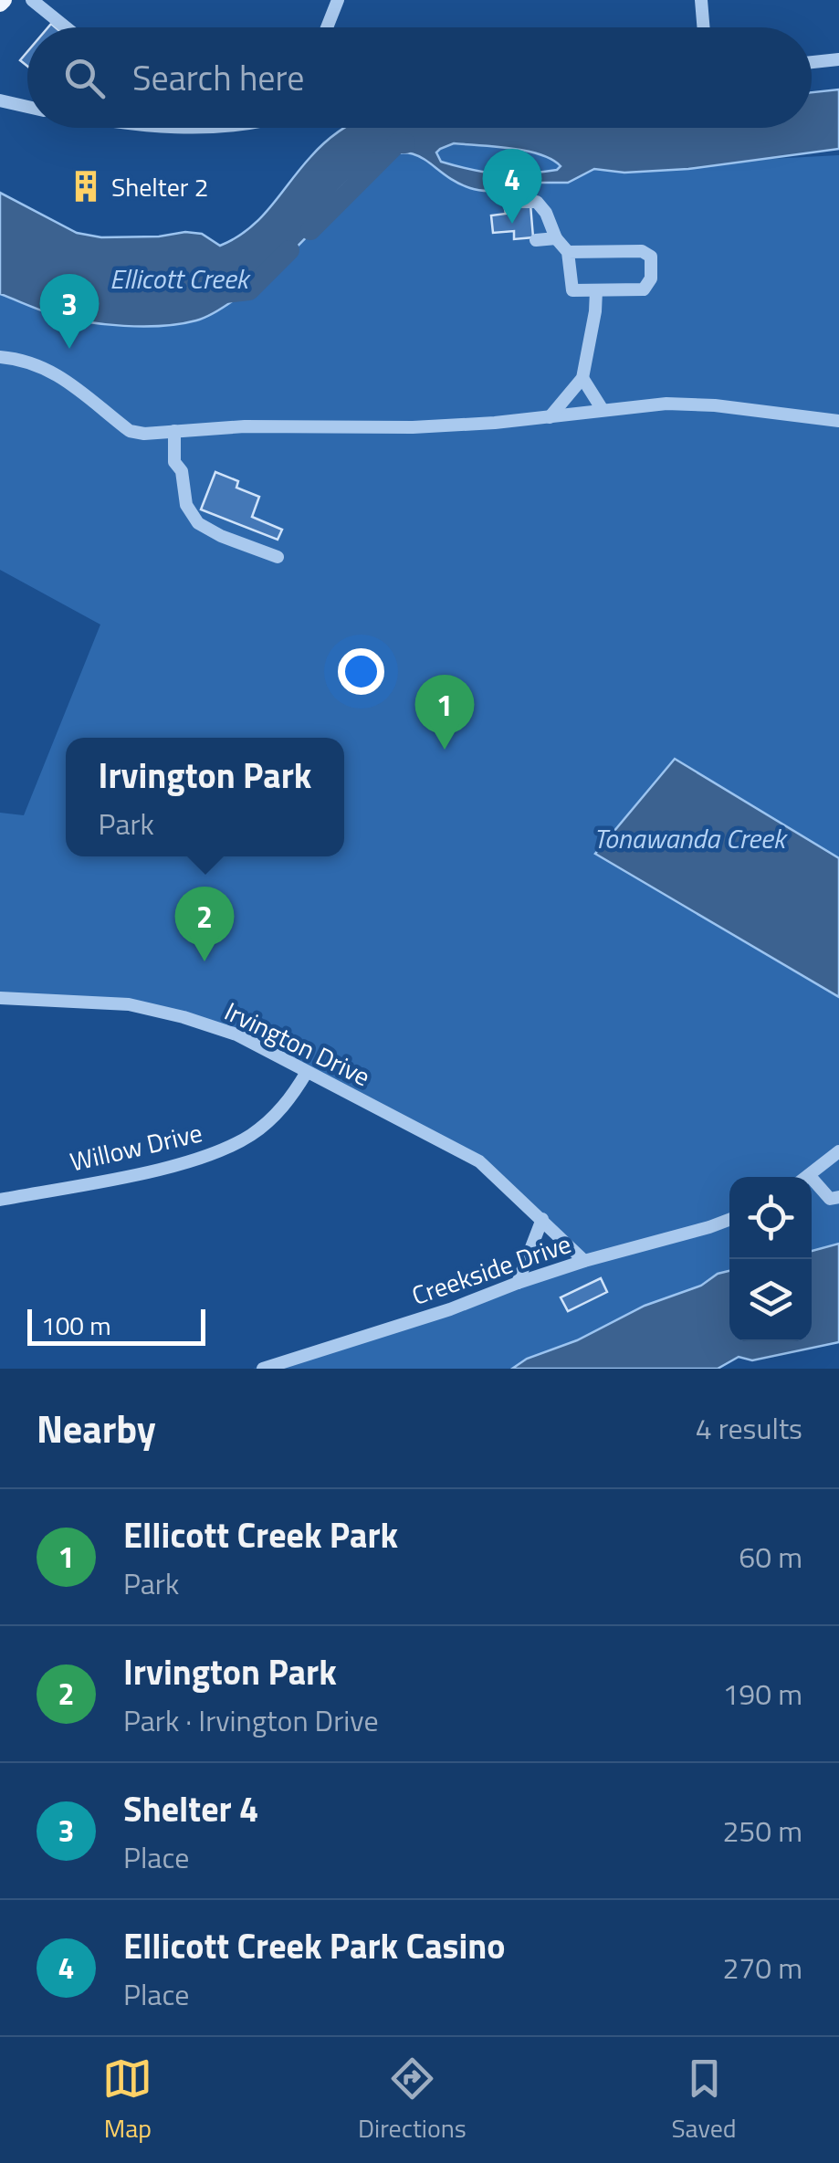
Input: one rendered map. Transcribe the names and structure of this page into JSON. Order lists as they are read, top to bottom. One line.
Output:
{"streets":{"street":["Irvington Drive","Willow Drive","Creekside Drive"]},"crossings":[["Irvington Drive","Willow Drive"],["Irvington Drive","Creekside Drive"]],"water":["Ellicott Creek","Tonawanda Creek"],"places":{"building":["Shelter 2"]},"scale_bar":"100 m","page":{"search":"Search here","pins":["4","3","1","2"],"popup":["Irvington Park","Park"],"scale":"100 m","heading":["Nearby","4 results"],"list":[{"mark":"1","name":"Ellicott Creek Park","note":"Park","value":"60 m"},{"mark":"2","name":"Irvington Park","note":"Park · Irvington Drive","value":"190 m"},{"mark":"3","name":"Shelter 4","note":"Place","value":"250 m"},{"mark":"4","name":"Ellicott Creek Park Casino","note":"Place","value":"270 m"}],"nav":["Map","Directions","Saved"]}}
